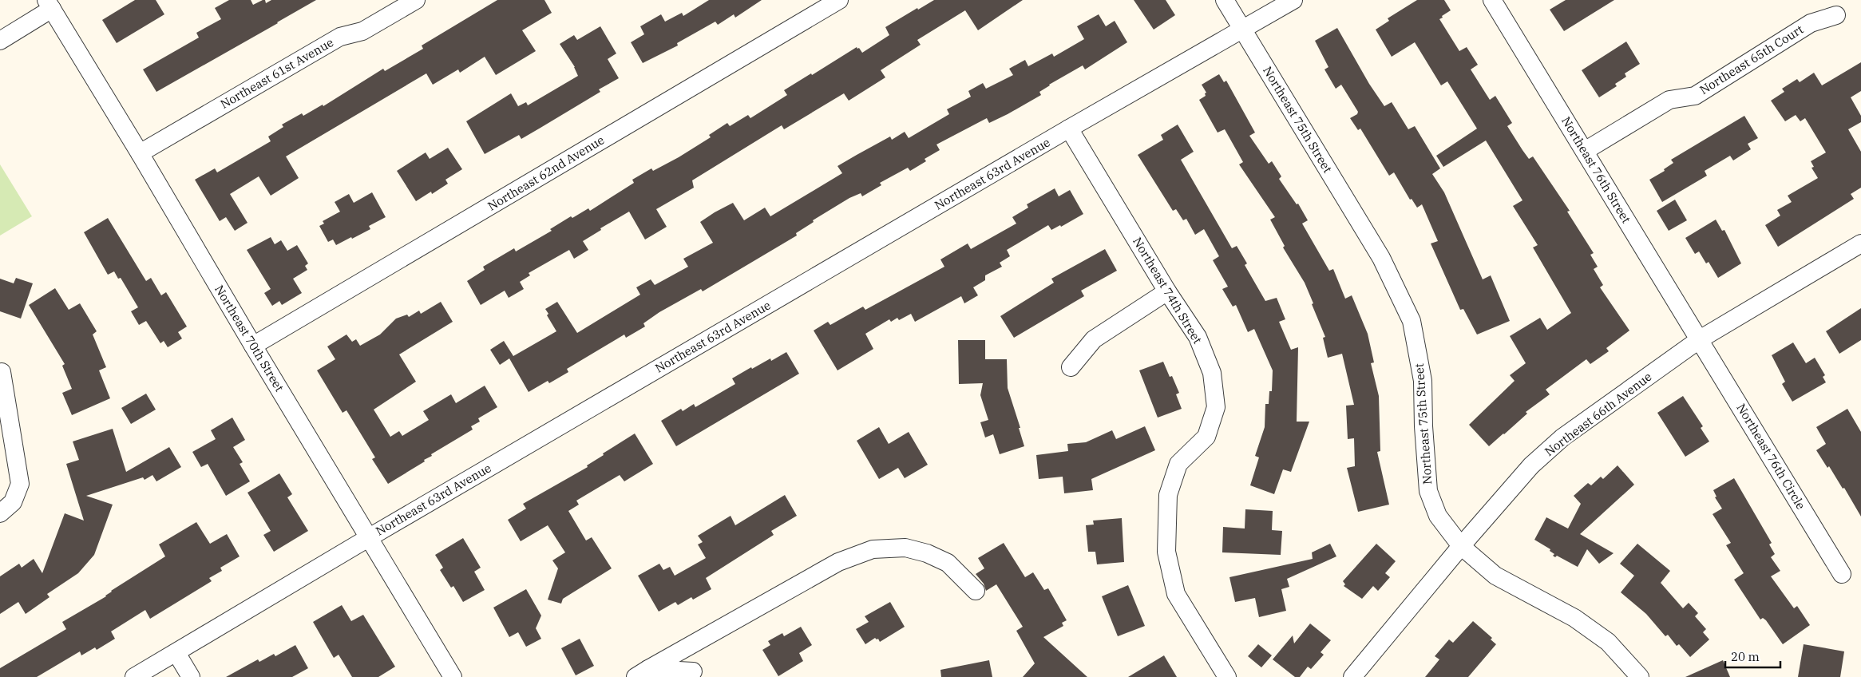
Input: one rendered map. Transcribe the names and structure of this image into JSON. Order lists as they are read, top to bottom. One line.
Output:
{"streets":{"street":["Northeast 65th Court","Northeast 61st Avenue","Northeast 75th Street","Northeast 76th Street","Northeast 62nd Avenue","Northeast 63rd Avenue","Northeast 74th Street","Northeast 70th Street","Northeast 66th Avenue","Northeast 76th Circle"]},"crossings":[["Northeast 65th Court","Northeast 76th Street"],["Northeast 61st Avenue","Northeast 70th Street"],["Northeast 75th Street","Northeast 63rd Avenue"],["Northeast 75th Street","Northeast 66th Avenue"],["Northeast 76th Street","Northeast 66th Avenue"],["Northeast 76th Street","Northeast 76th Circle"],["Northeast 62nd Avenue","Northeast 70th Street"],["Northeast 63rd Avenue","Northeast 74th Street"],["Northeast 63rd Avenue","Northeast 70th Street"],["Northeast 66th Avenue","Northeast 76th Circle"]],"scale_bar":"20 m"}
